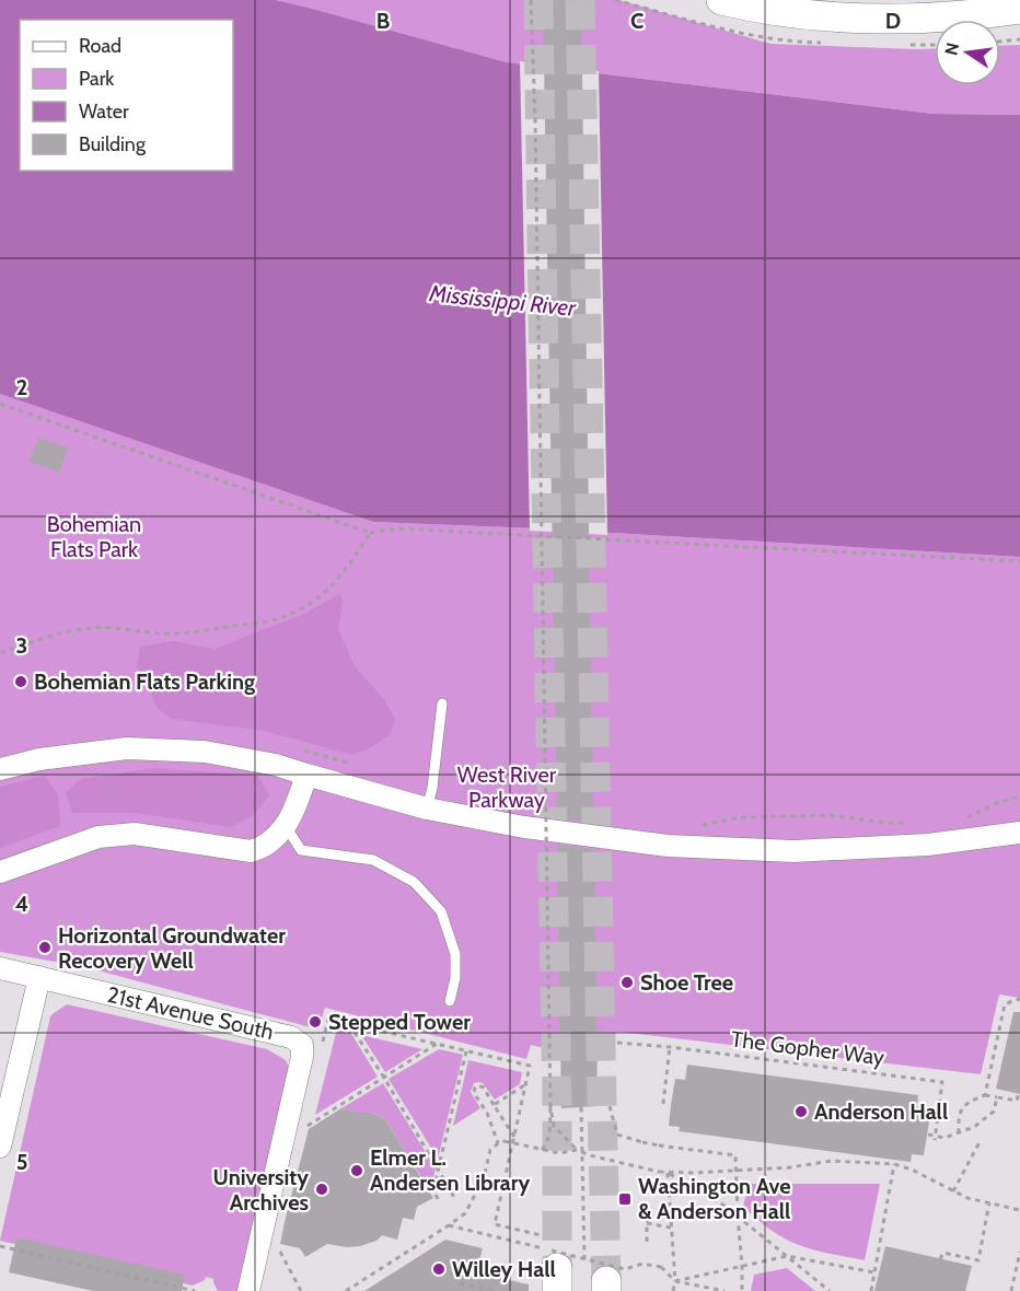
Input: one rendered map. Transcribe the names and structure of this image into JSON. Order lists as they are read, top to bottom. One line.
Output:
{"streets":{"street":["21st Avenue South"],"path":["The Gopher Way"]},"water":["Mississippi River"],"parks":["Bohemian Flats Park","West River Parkway"],"places":{"other":["Bohemian Flats Parking","Horizontal Groundwater Recovery Well","Shoe Tree","Stepped Tower","Anderson Hall","Elmer L. Andersen Library","University Archives","Willey Hall"],"transit":["Washington Ave & Anderson Hall"]},"legend":["Road","Park","Water","Building"],"north":"left","grid":{"columns":["B","C","D"],"rows":["2","3","4","5"]}}
